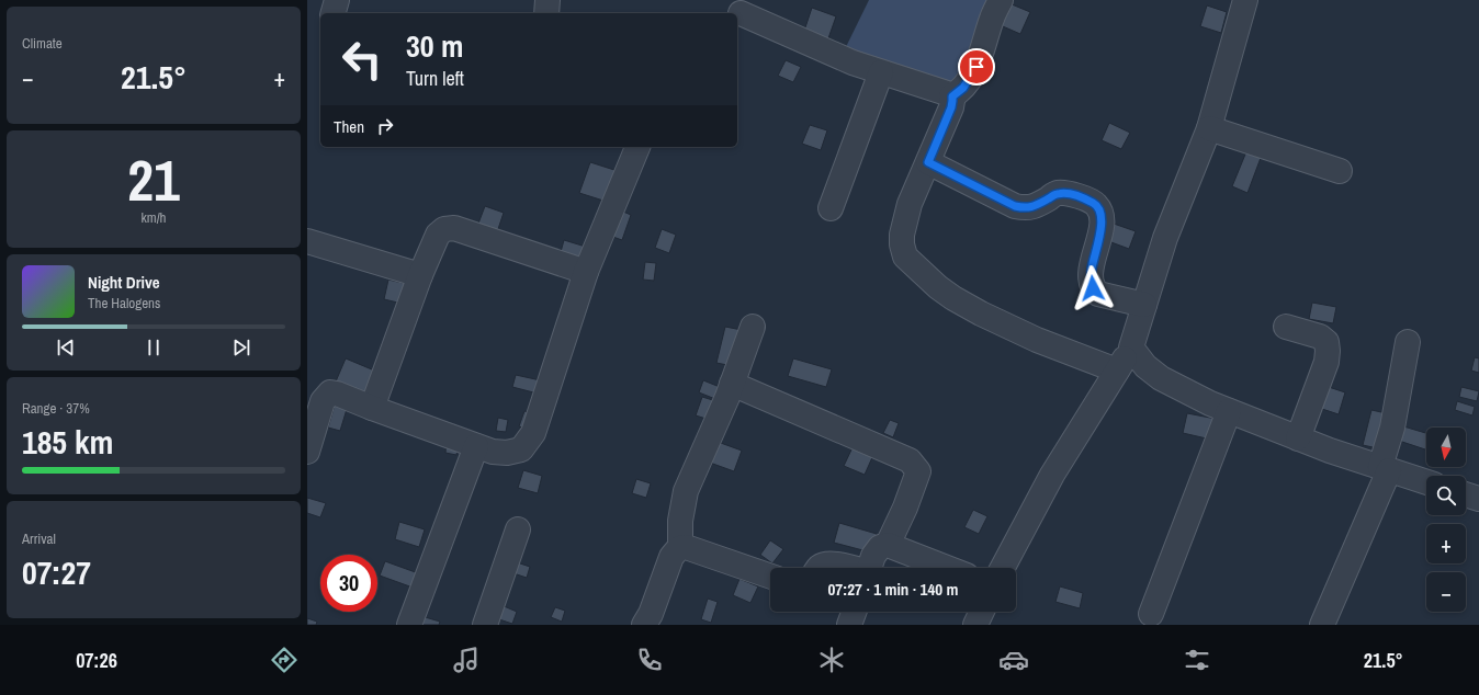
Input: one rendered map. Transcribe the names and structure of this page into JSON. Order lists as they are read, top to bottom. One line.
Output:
{"north":"bottom","page":{"tile":["Climate",["21","km/h"],["Range · 37%","185 km"],["Arrival","07:27"]],"turn":["30 m","Turn left"],"heat":["−","21.5°","+"],"then":"Then","song":["Night Drive","The Halogens"],"map_buttons":["+","−"],"limit":"30","trip":"07:27 · 1 min · 140 m","tabs":["07:26","21.5°"]}}
